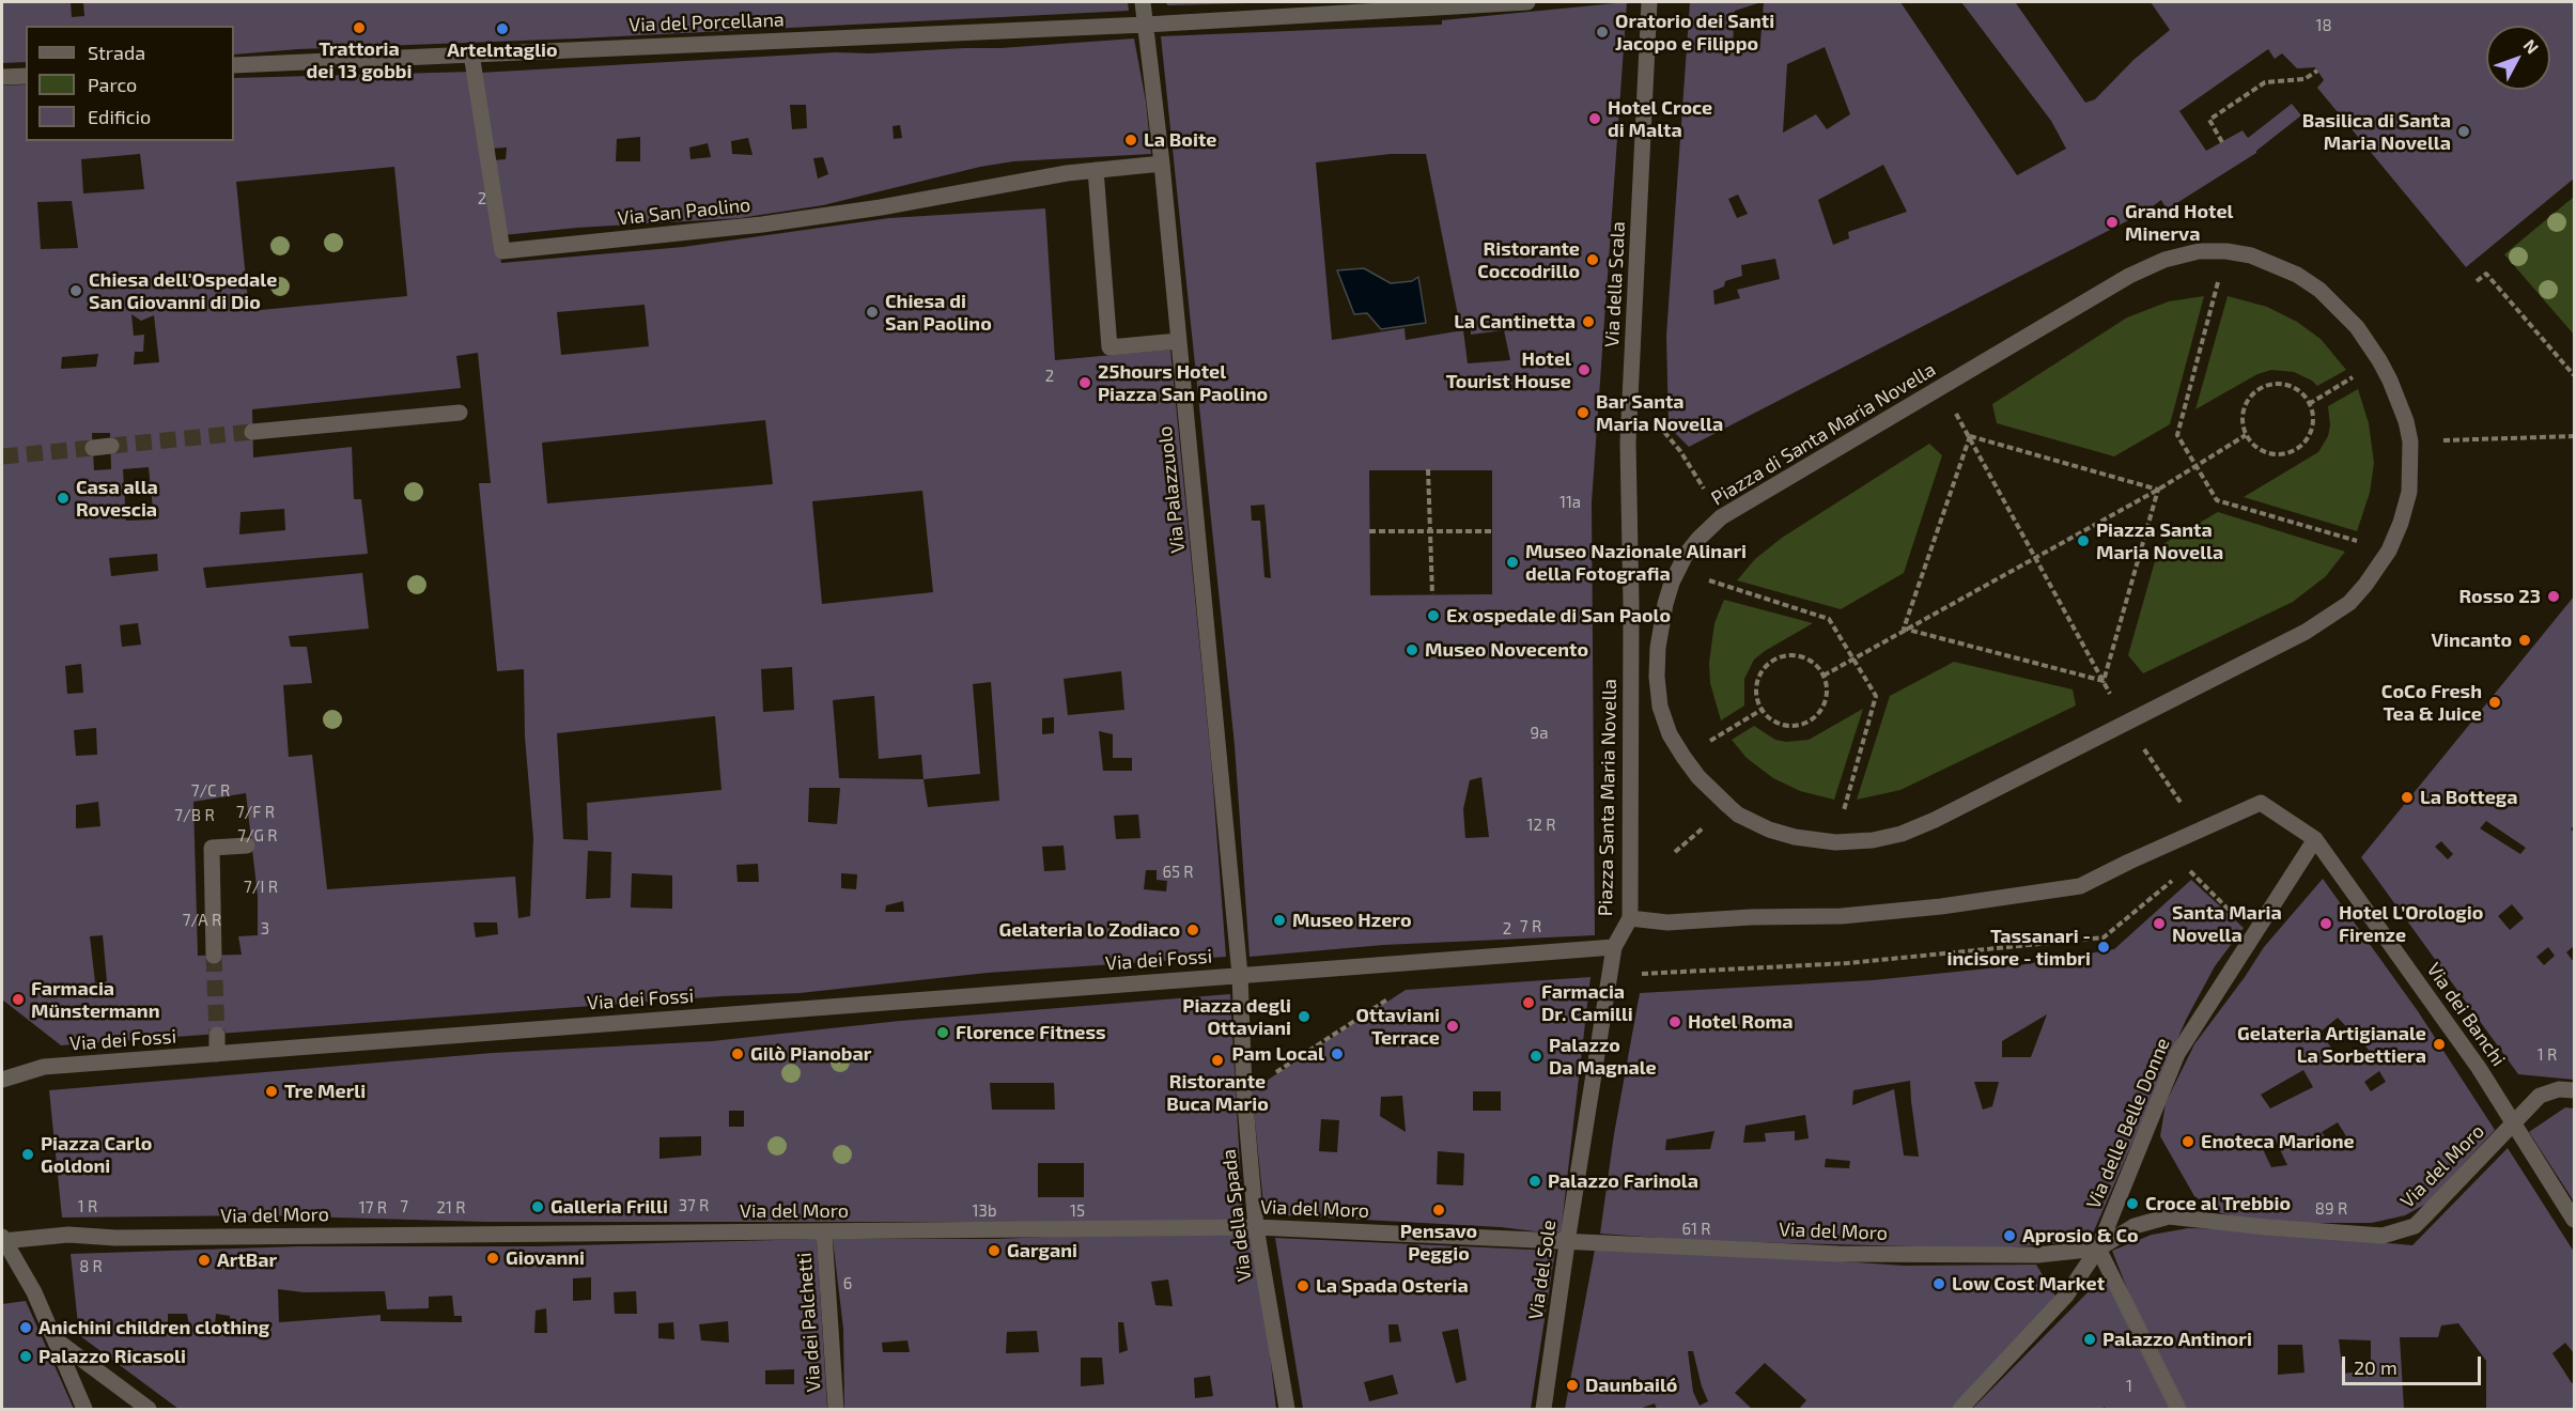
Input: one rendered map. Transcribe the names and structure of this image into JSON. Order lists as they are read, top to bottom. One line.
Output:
{"streets":{"street":["Via del Porcellana","Via San Paolino","Via della Scala","Piazza di Santa Maria Novella","Via Palazzuolo","Piazza Santa Maria Novella","Via dei Fossi","Via dei Banchi","Via delle Belle Donne","Via del Moro","Via della Spada","Via del Sole","Via dei Palchetti"]},"crossings":[["Via del Porcellana","Via San Paolino"],["Via del Porcellana","Via Palazzuolo"],["Via San Paolino","Via Palazzuolo"],["Via della Scala","Piazza Santa Maria Novella"],["Via Palazzuolo","Via dei Fossi"],["Via Palazzuolo","Via della Spada"],["Piazza Santa Maria Novella","Via del Sole"],["Via dei Fossi","Via della Spada"],["Via dei Banchi","Via delle Belle Donne"],["Via dei Banchi","Via del Moro"],["Via delle Belle Donne","Via del Moro"],["Via del Moro","Via della Spada"],["Via del Moro","Via del Sole"],["Via del Moro","Via dei Palchetti"]],"places":["Trattoria dei 13 gobbi","Artelntaglio","Oratorio dei Santi Jacopo e Filippo","Hotel Croce di Malta","Basilica di Santa Maria Novella","La Boite","Grand Hotel Minerva","Ristorante Coccodrillo","Chiesa dell'Ospedale San Giovanni di Dio","Chiesa di San Paolino","La Cantinetta","Hotel Tourist House","25hours Hotel Piazza San Paolino","Bar Santa Maria Novella","Casa alla Rovescia","Piazza Santa Maria Novella","Museo Nazionale Alinari della Fotografia","Rosso 23","Ex ospedale di San Paolo","Vincanto","Museo Novecento","CoCo Fresh Tea & Juice","La Bottega","Museo Hzero","Santa Maria Novella","Hotel L’Orologio Firenze","Gelateria lo Zodiaco","Tassanari - incisore - timbri","Farmacia Münstermann","Farmacia Dr. Camilli","Piazza degli Ottaviani","Hotel Roma","Ottaviani Terrace","Florence Fitness","Gelateria Artigianale La Sorbettiera","Gilò Pianobar","Pam Local","Palazzo Da Magnale","Ristorante Buca Mario","Tre Merli","Enoteca Marione","Piazza Carlo Goldoni","Palazzo Farinola","Croce al Trebbio","Galleria Frilli","Pensavo Peggio","Aprosio & Co","Gargani","Giovanni","ArtBar","Low Cost Market","La Spada Osteria","Anichini children clothing","Palazzo Antinori","Palazzo Ricasoli","Daunbailó"],"house_numbers":["18","2","2","11a","9a","7/C R","7/F R","7/B R","12 R","7/G R","65 R","7/I R","7/A R","7 R","3","2","1 R","37 R","1 R","7","17 R","21 R","89 R","13b","15","61 R","8 R","6","1"],"legend":["Strada","Parco","Edificio"],"scale_bar":"20 m","north":"top right"}
